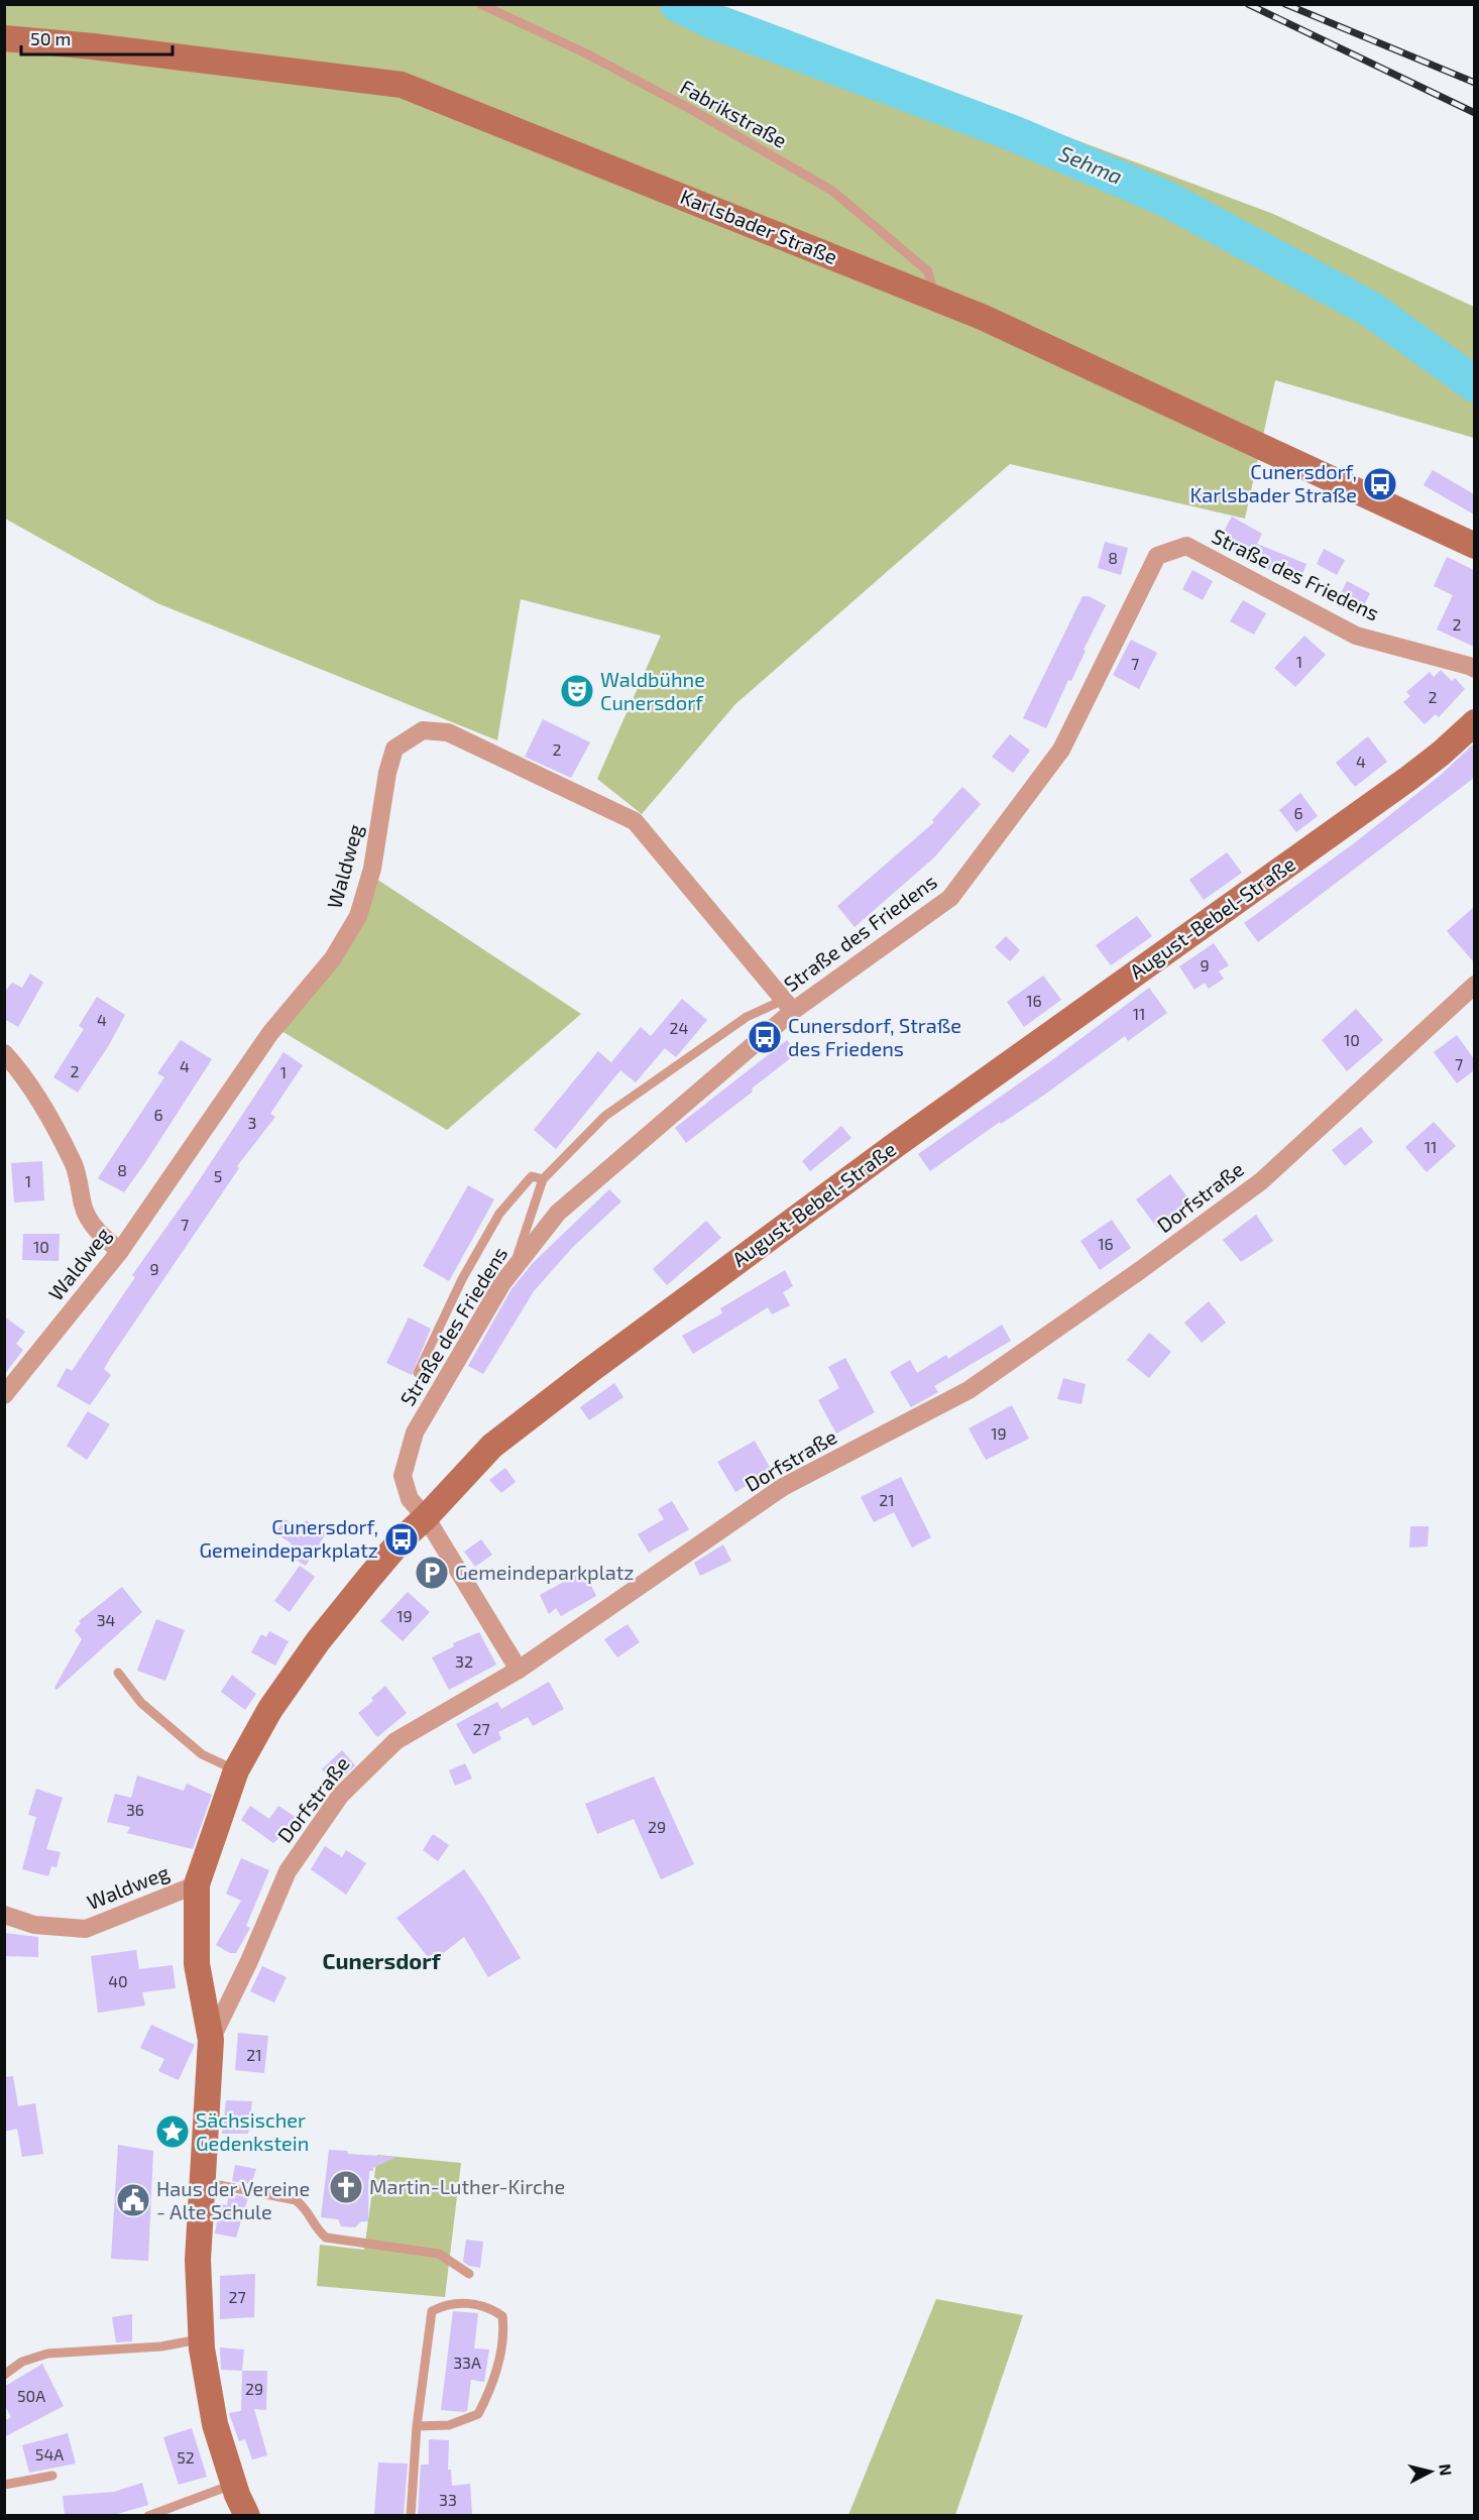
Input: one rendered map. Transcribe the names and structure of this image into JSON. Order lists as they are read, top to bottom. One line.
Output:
{"streets":{"main road":["Karlsbader Straße","August-Bebel-Straße"],"street":["Straße des Friedens","Waldweg","Dorfstraße"],"lane":["Fabrikstraße"]},"crossings":[["Fabrikstraße","Karlsbader Straße"],["Straße des Friedens","Waldweg"],["Straße des Friedens","August-Bebel-Straße"],["Straße des Friedens","Dorfstraße"],["Waldweg","August-Bebel-Straße"],["August-Bebel-Straße","Dorfstraße"]],"districts":["Cunersdorf"],"water":["Sehma"],"places":{"bus stop":["Cunersdorf, Karlsbader Straße","Cunersdorf, Straße des Friedens","Cunersdorf, Gemeindeparkplatz"],"theatre":["Waldbühne Cunersdorf"],"parking":["Gemeindeparkplatz"],"place":["Sächsischer Gedenkstein"],"church":["Martin-Luther-Kirche"],"public building":["Haus der Vereine - Alte Schule"]},"house_numbers":["8","2","1","7","2","2","4","6","9","16","11","4","24","10","7","4","2","1","6","3","11","8","5","1","7","16","10","9","19","21","19","34","32","27","36","29","40","21","27","33A","29","50A","54A","52","33"],"scale_bar":"50 m","north":"right"}
